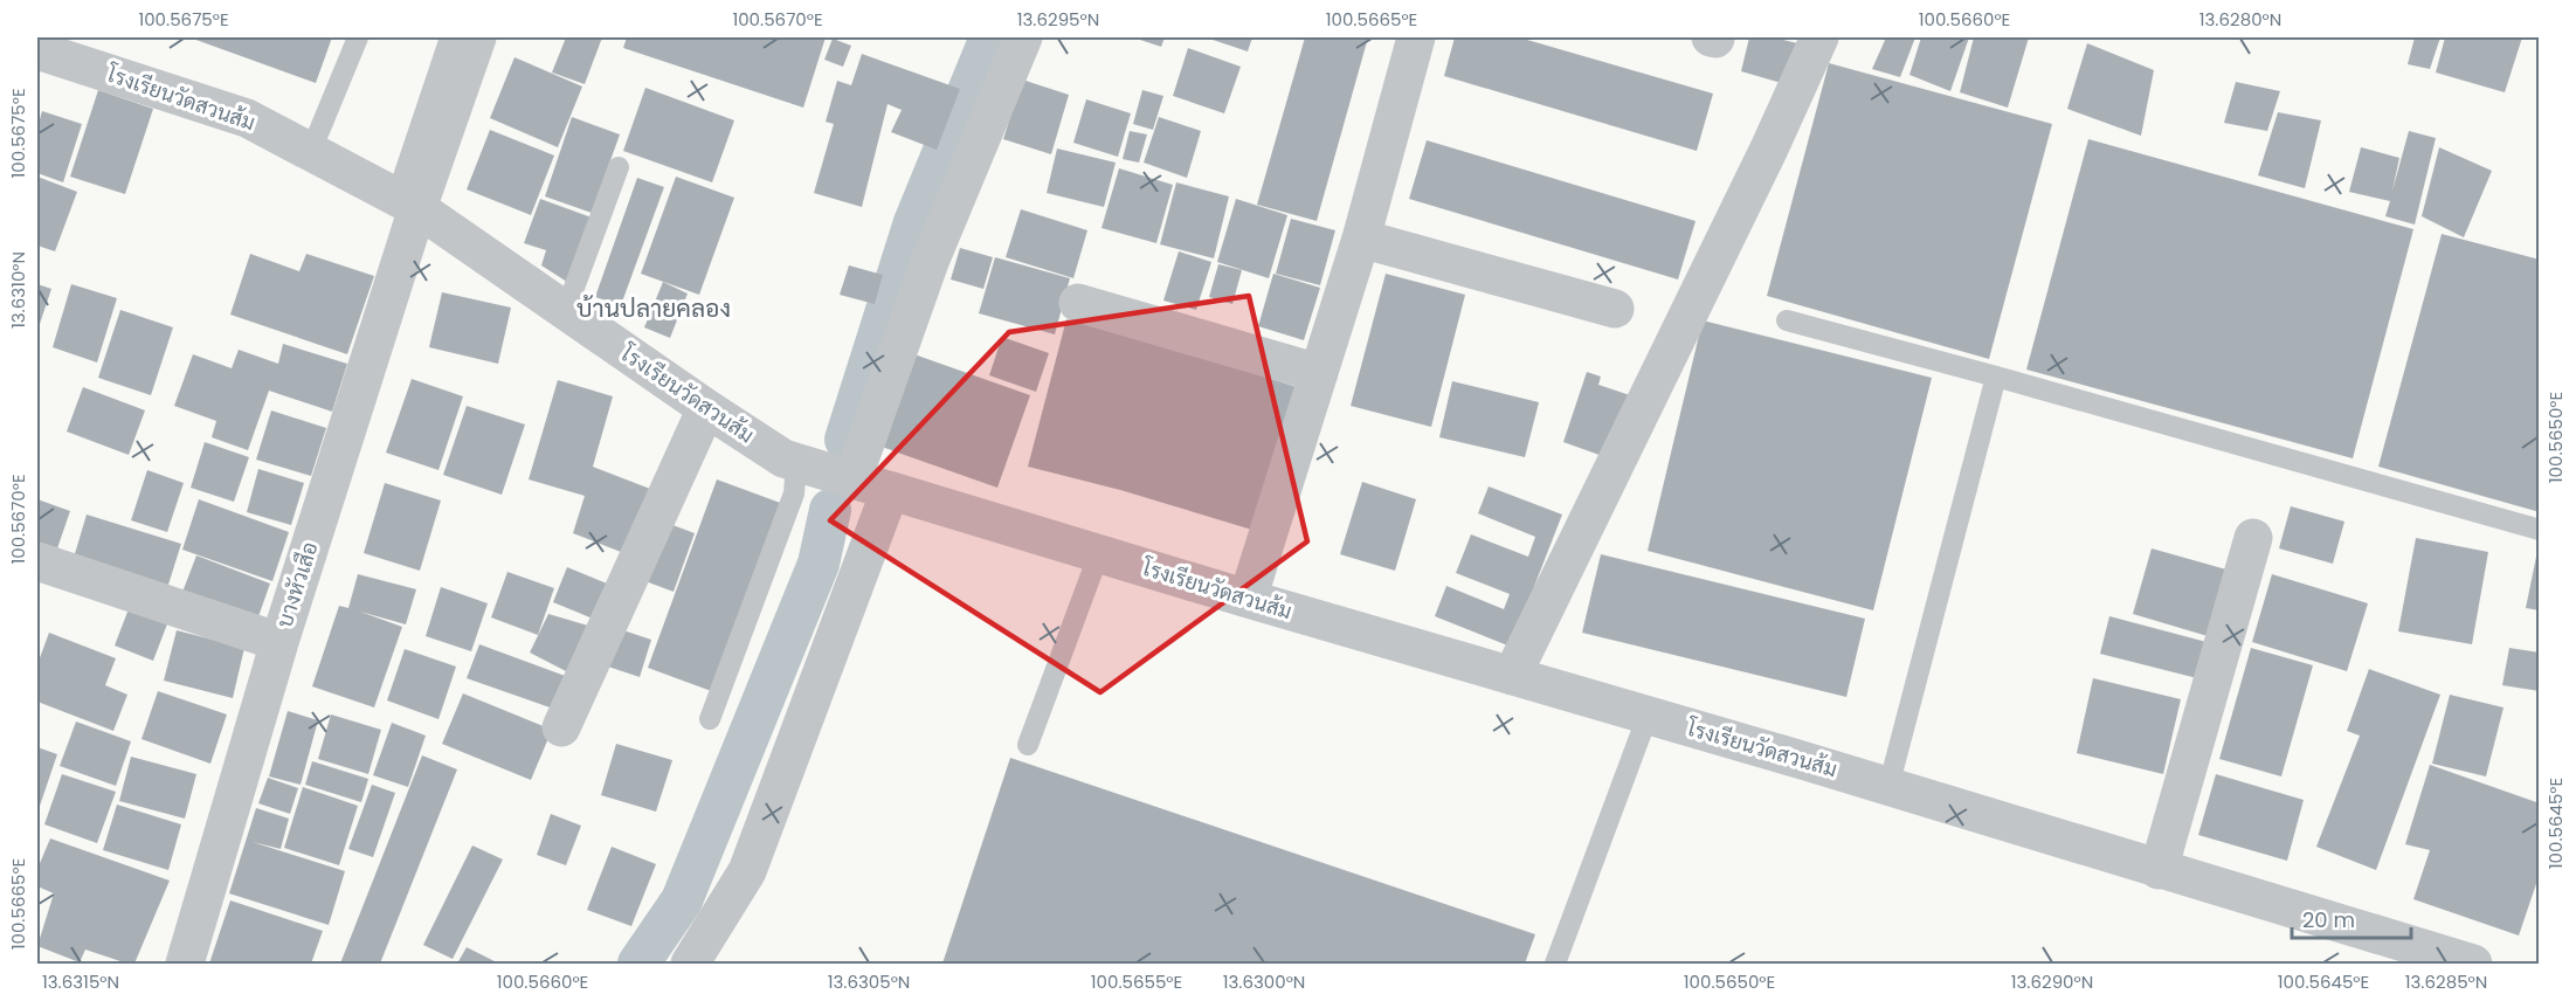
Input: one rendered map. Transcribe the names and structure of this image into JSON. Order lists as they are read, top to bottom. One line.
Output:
{"streets":{"street":["โรงเรียนวัดสวนส้ม","บางหัวเสือ"]},"crossings":[["โรงเรียนวัดสวนส้ม","บางหัวเสือ"]],"districts":["บ้านปลายคลอง"],"scale_bar":"20 m","coordinates":["100.5675°E","100.5670°E","13.6295°N","100.5665°E","100.5660°E","13.6280°N","13.6310°N","100.5650°E","100.5645°E","13.6315°N","13.6305°N","100.5655°E","13.6300°N","13.6290°N","13.6285°N"]}
